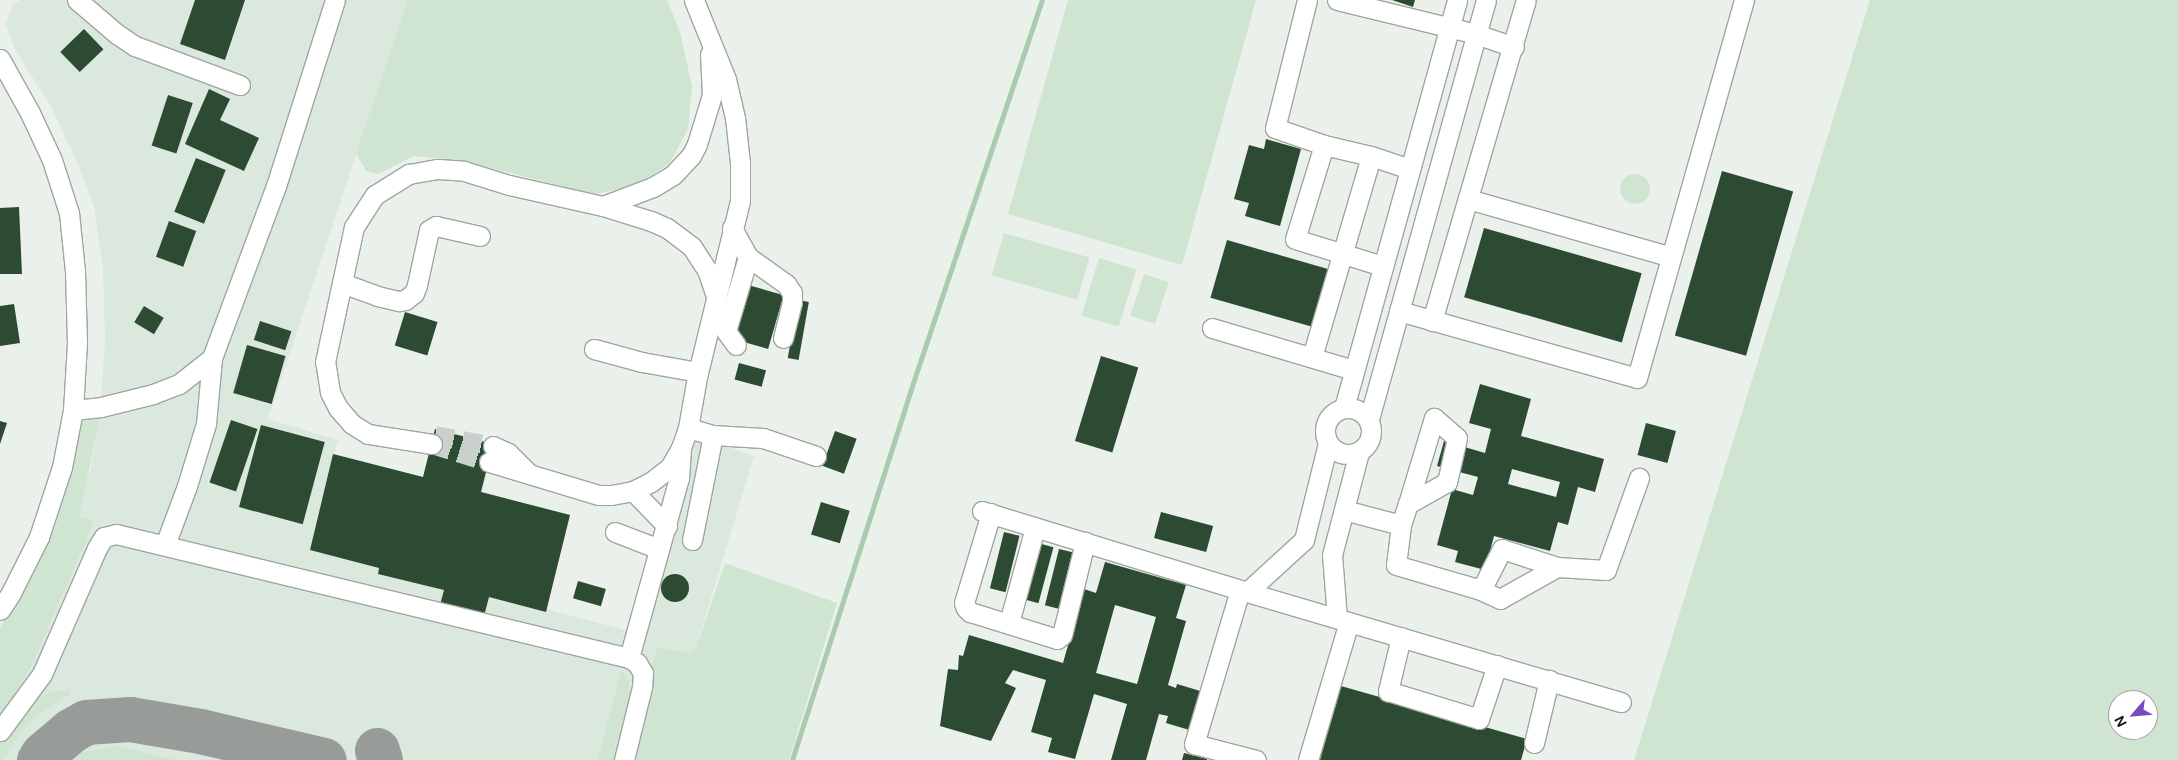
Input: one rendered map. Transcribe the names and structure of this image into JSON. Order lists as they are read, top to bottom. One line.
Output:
{"north":"bottom left"}
